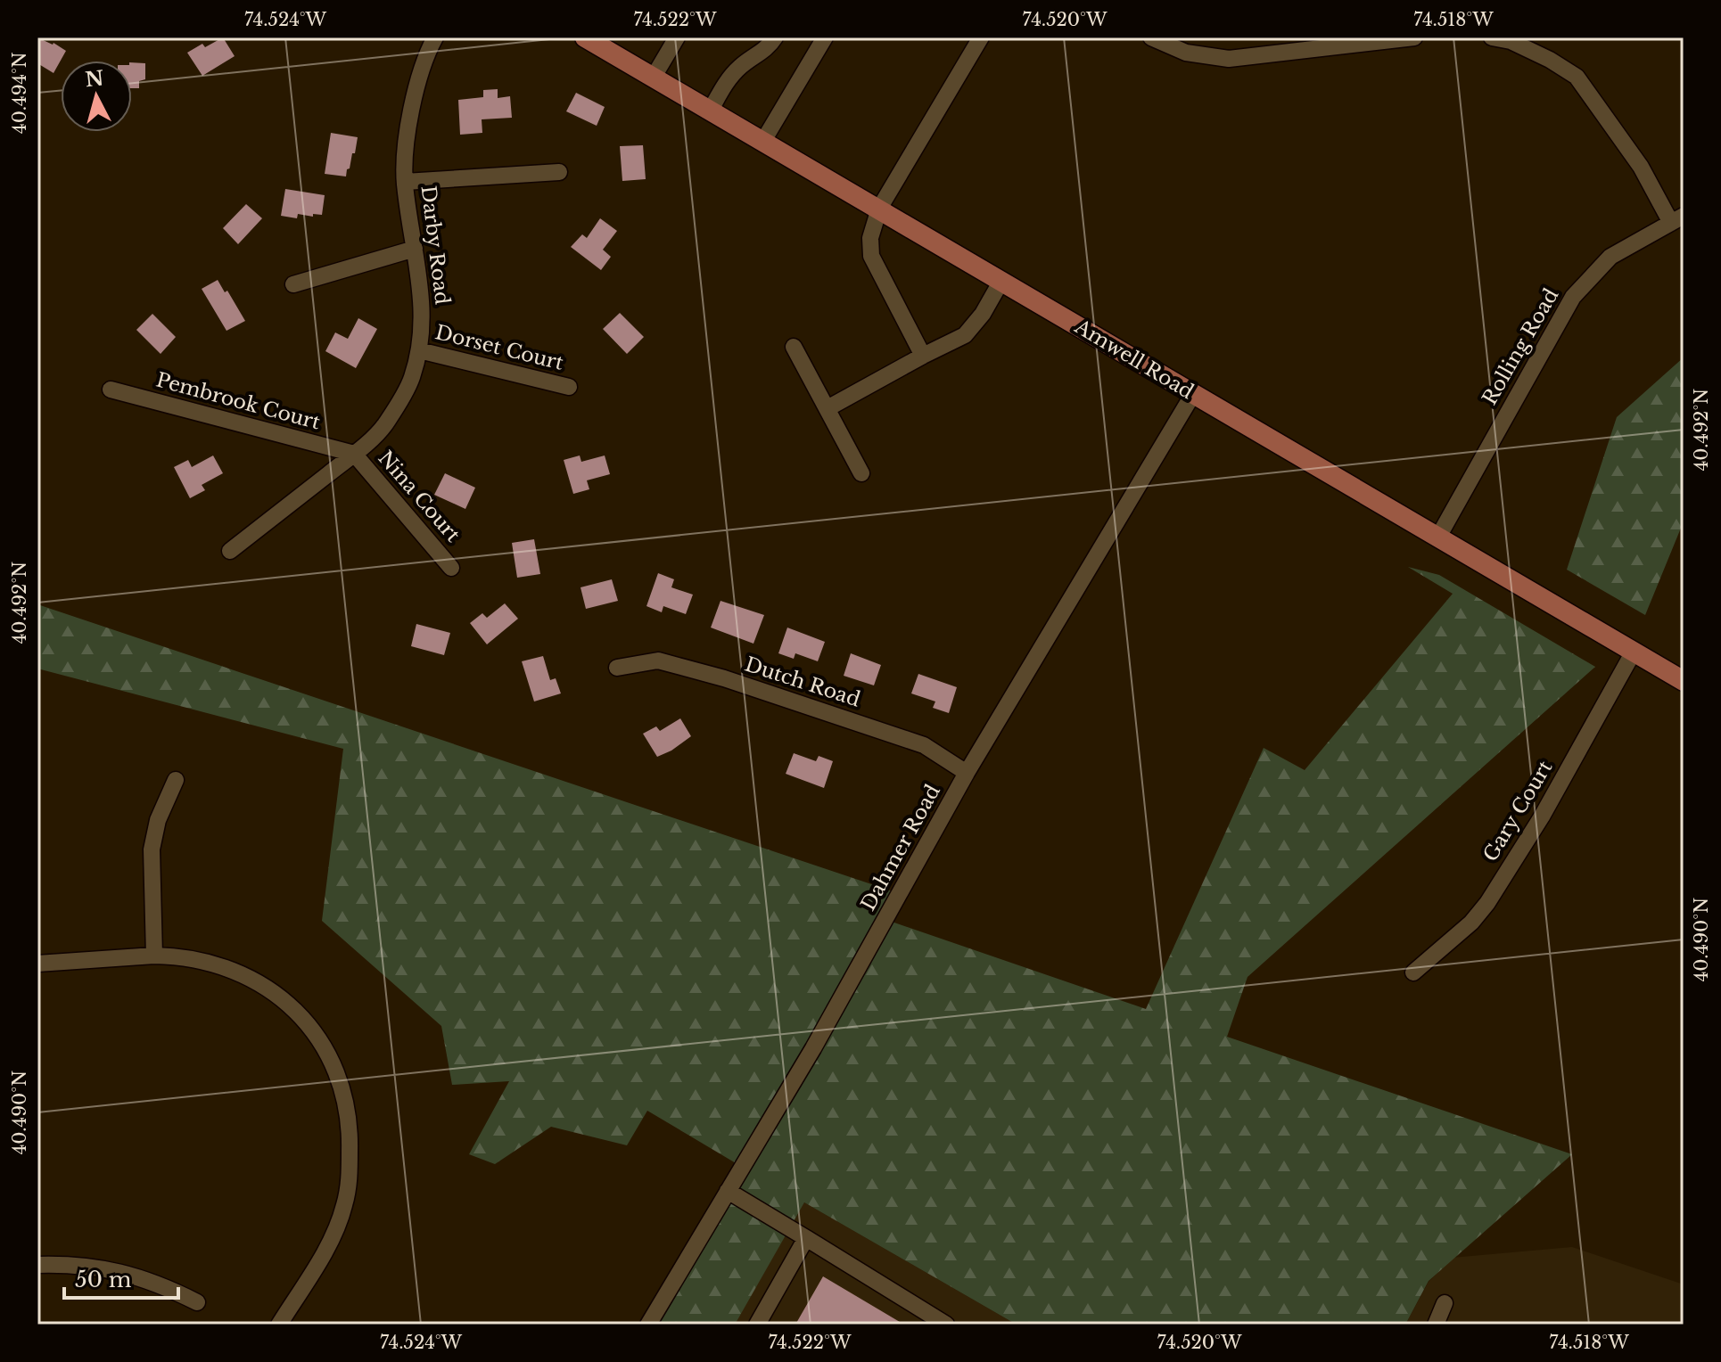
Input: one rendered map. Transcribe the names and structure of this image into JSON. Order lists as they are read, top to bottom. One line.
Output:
{"streets":{"main road":["Amwell Road"],"street":["Darby Road","Rolling Road","Dorset Court","Pembrook Court","Nina Court","Dutch Road","Gary Court","Dahmer Road"]},"crossings":[["Darby Road","Dorset Court"],["Darby Road","Pembrook Court"],["Darby Road","Nina Court"],["Rolling Road","Amwell Road"],["Amwell Road","Gary Court"],["Amwell Road","Dahmer Road"],["Pembrook Court","Nina Court"],["Dutch Road","Dahmer Road"]],"scale_bar":"50 m","north":"top","coordinates":["74.524°W","74.522°W","74.520°W","74.518°W","40.494°N","40.492°N","40.490°N"]}
